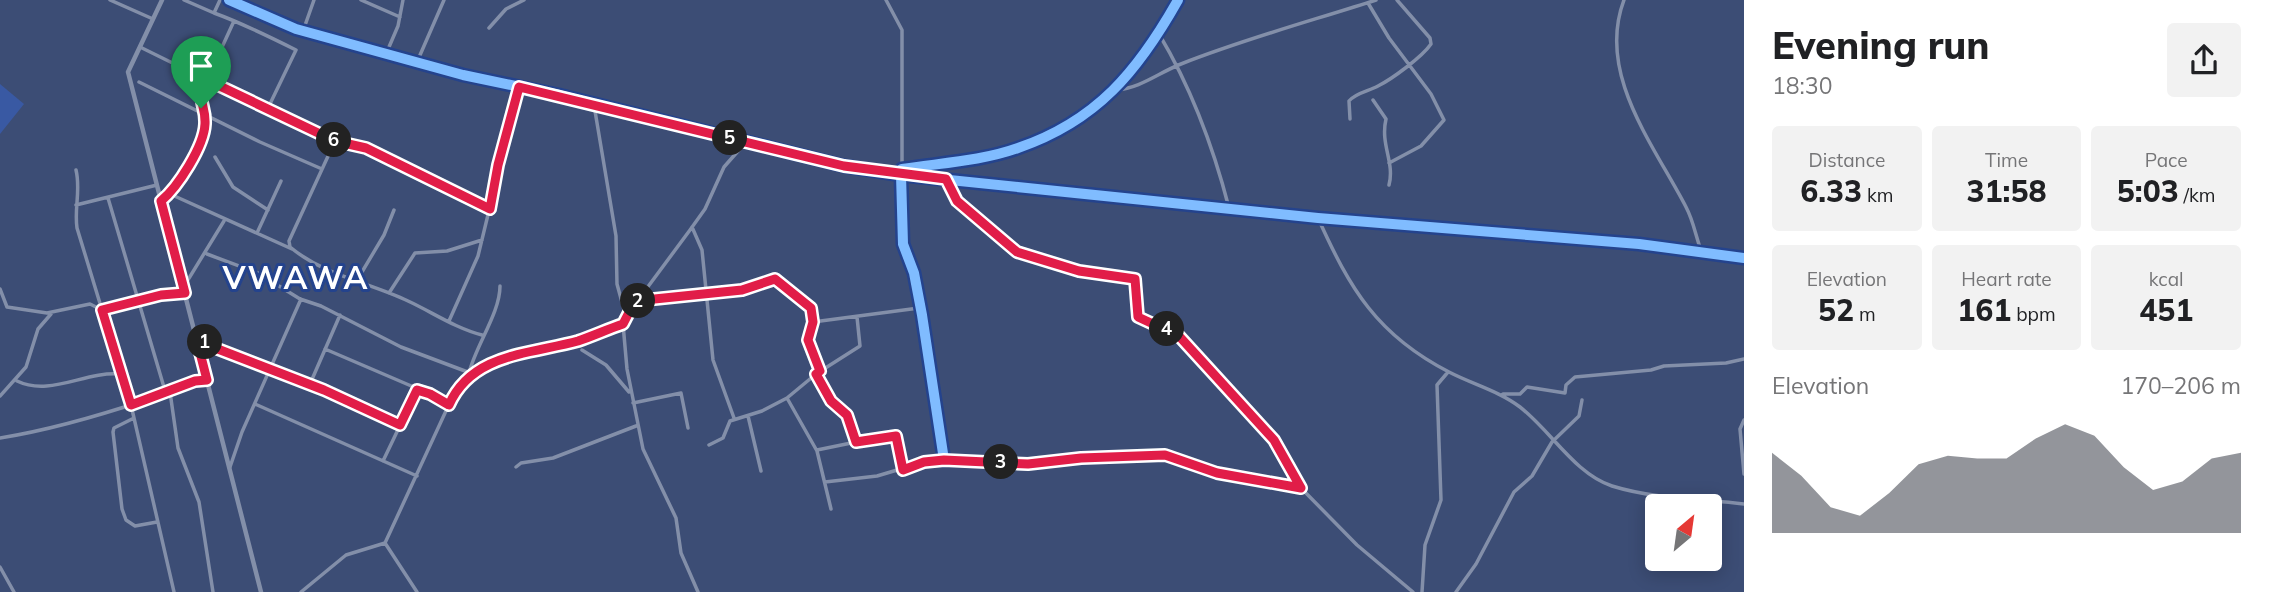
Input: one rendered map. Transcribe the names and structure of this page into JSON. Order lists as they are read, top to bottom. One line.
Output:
{"districts":["VWAWA"],"north":"top right","page":{"heading":["Evening run","18:30"],"stats":[["Distance","6.33 km"],["Time","31:58"],["Pace","5:03 /km"],["Elevation","52 m"],["Heart rate","161 bpm"],["kcal","451"]],"pins":["5","6","2","4","1","3"],"chart":["Elevation","170–206 m"]}}
